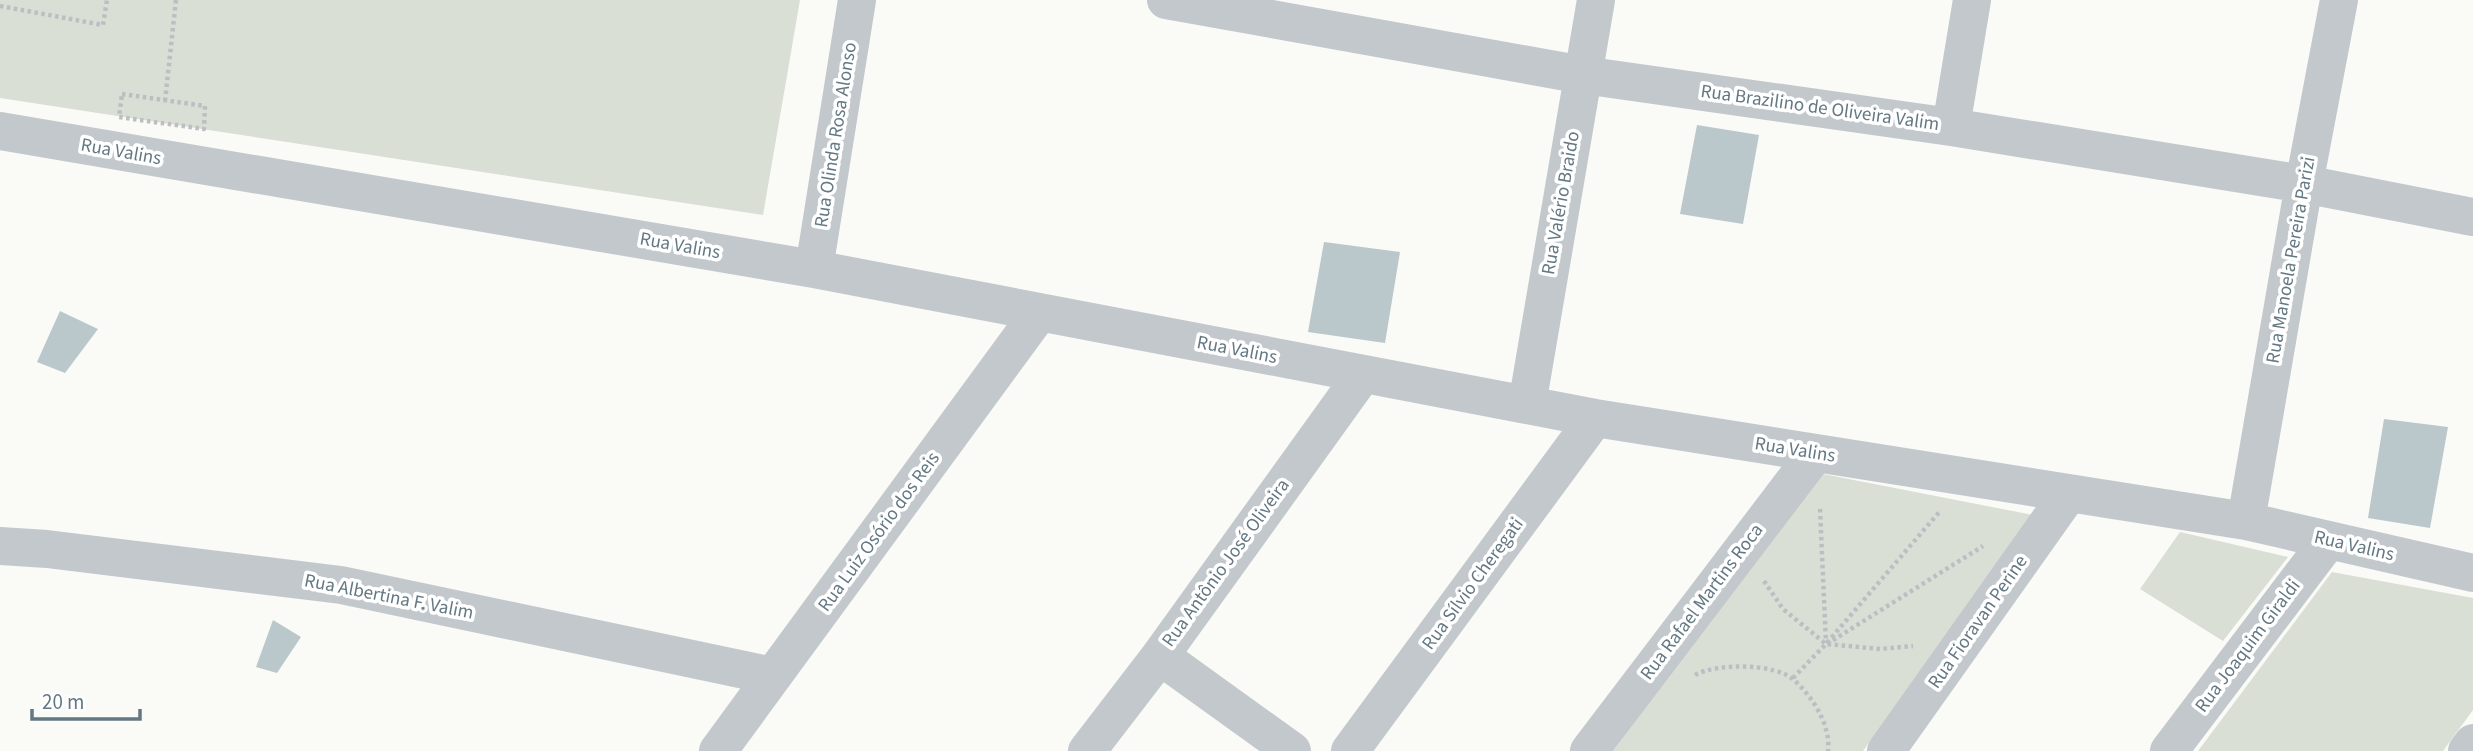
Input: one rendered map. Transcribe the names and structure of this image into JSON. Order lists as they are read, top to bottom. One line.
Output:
{"streets":{"street":["Rua Brazilino de Oliveira Valim","Rua Olinda Rosa Alonso","Rua Valins","Rua Valério Braido","Rua Manoela Pereira Parizi","Rua Luiz Osório dos Reis","Rua Antônio José Oliveira","Rua Sílvio Cheregati","Rua Albertina F. Valim","Rua Rafael Martins Roca","Rua Fioravan Perine","Rua Joaquim Giraldi"]},"crossings":[["Rua Brazilino de Oliveira Valim","Rua Valério Braido"],["Rua Brazilino de Oliveira Valim","Rua Manoela Pereira Parizi"],["Rua Olinda Rosa Alonso","Rua Valins"],["Rua Valins","Rua Valério Braido"],["Rua Valins","Rua Manoela Pereira Parizi"],["Rua Valins","Rua Luiz Osório dos Reis"],["Rua Valins","Rua Antônio José Oliveira"],["Rua Valins","Rua Sílvio Cheregati"],["Rua Valins","Rua Rafael Martins Roca"],["Rua Valins","Rua Fioravan Perine"],["Rua Valins","Rua Joaquim Giraldi"],["Rua Luiz Osório dos Reis","Rua Albertina F. Valim"]],"scale_bar":"20 m"}
